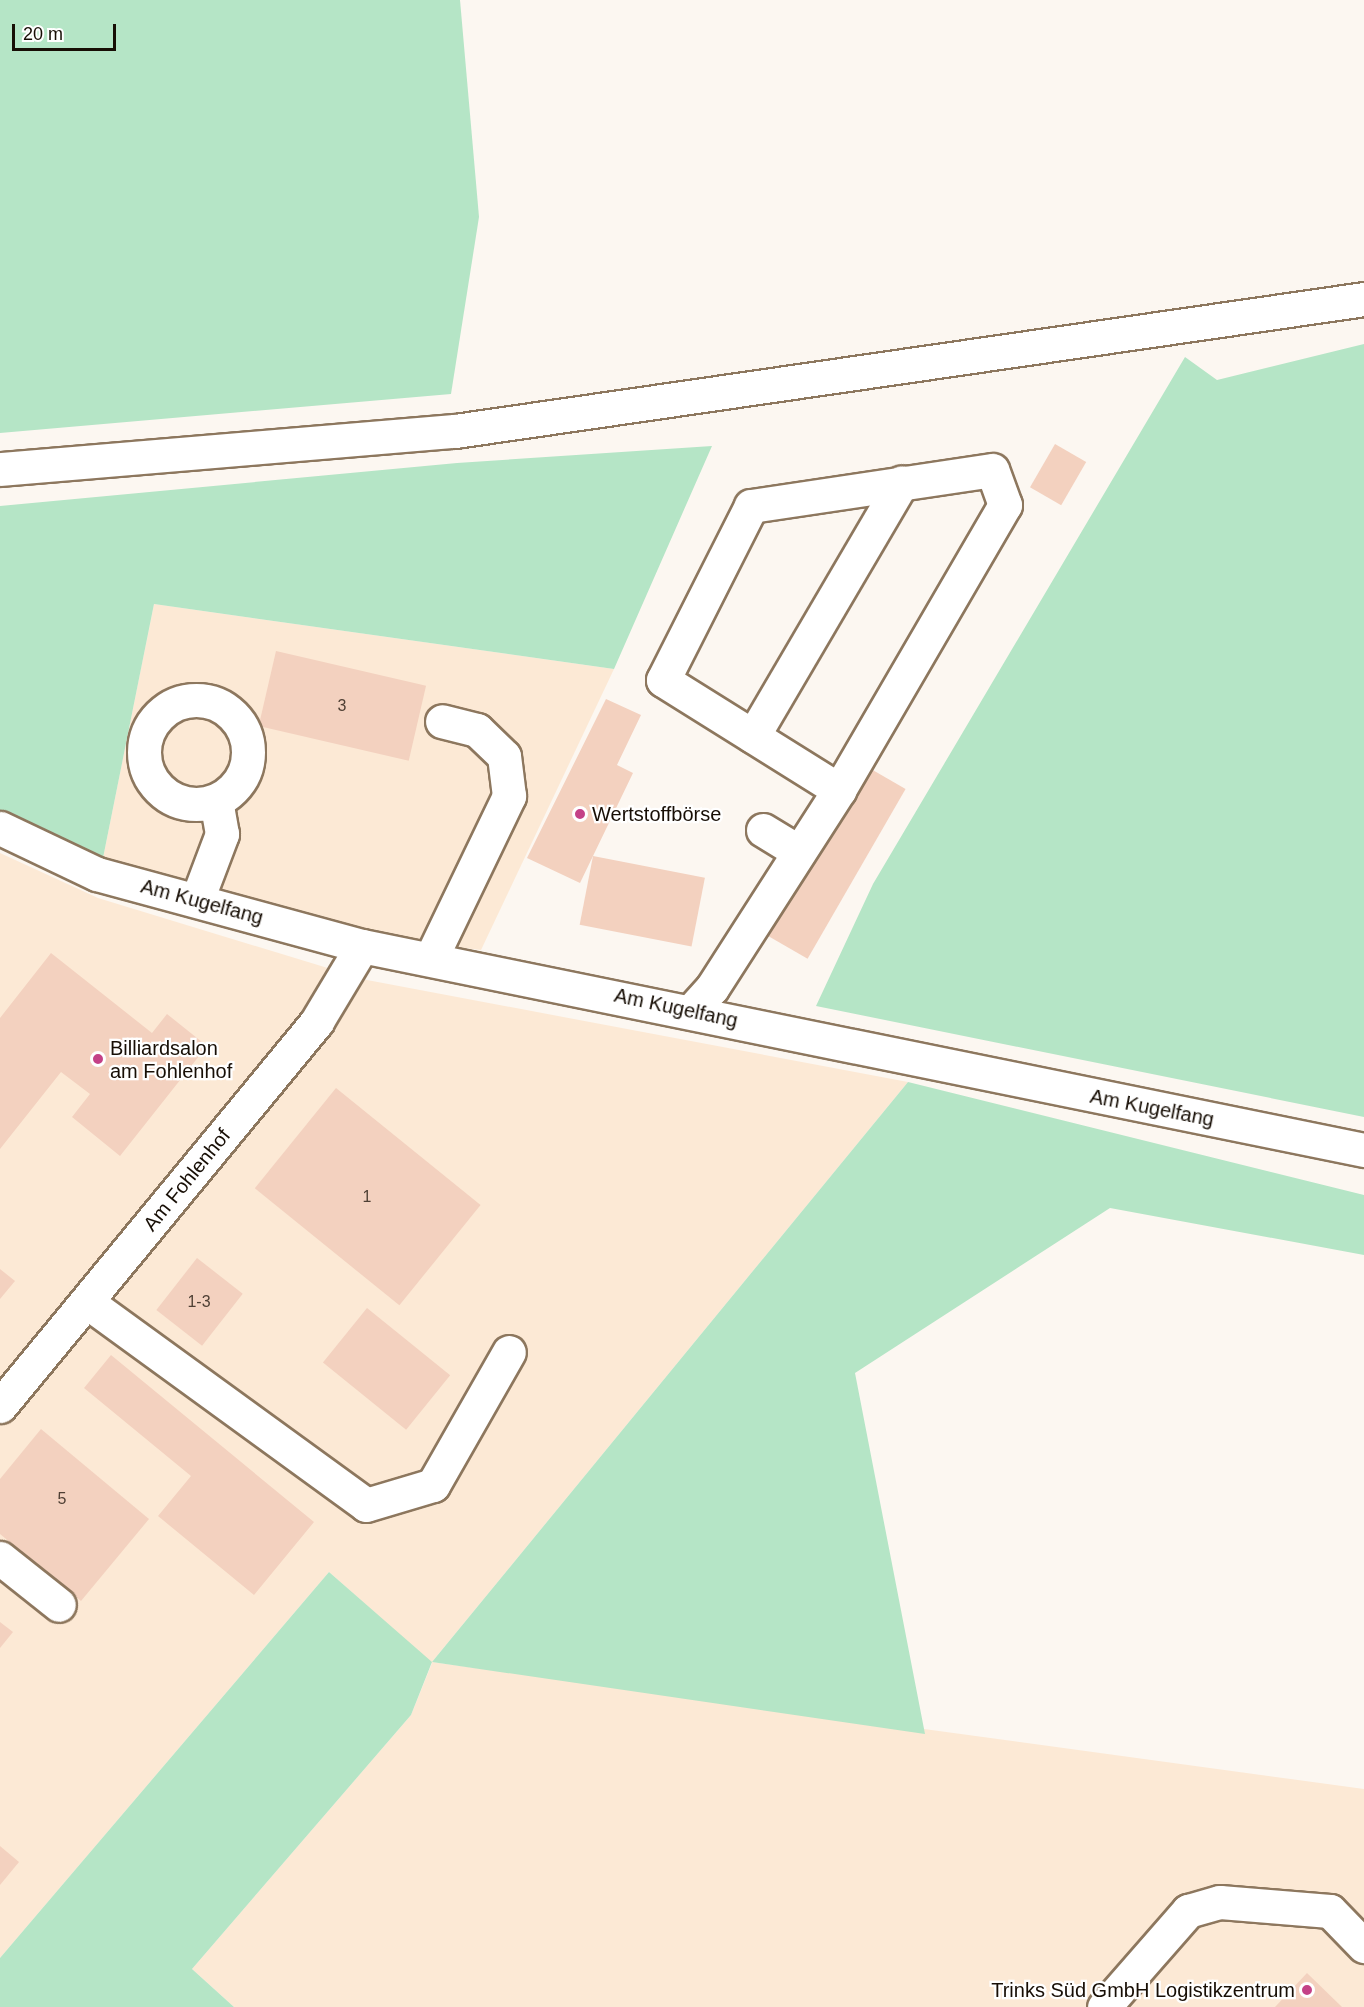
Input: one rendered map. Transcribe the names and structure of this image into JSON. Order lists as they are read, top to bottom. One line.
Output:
{"streets":{"street":["Am Kugelfang","Am Fohlenhof"]},"crossings":[["Am Kugelfang","Am Fohlenhof"]],"places":["Wertstoffbörse","Billiardsalon am Fohlenhof","Trinks Süd GmbH Logistikzentrum"],"house_numbers":["3","1","1-3","5"],"scale_bar":"20 m"}
